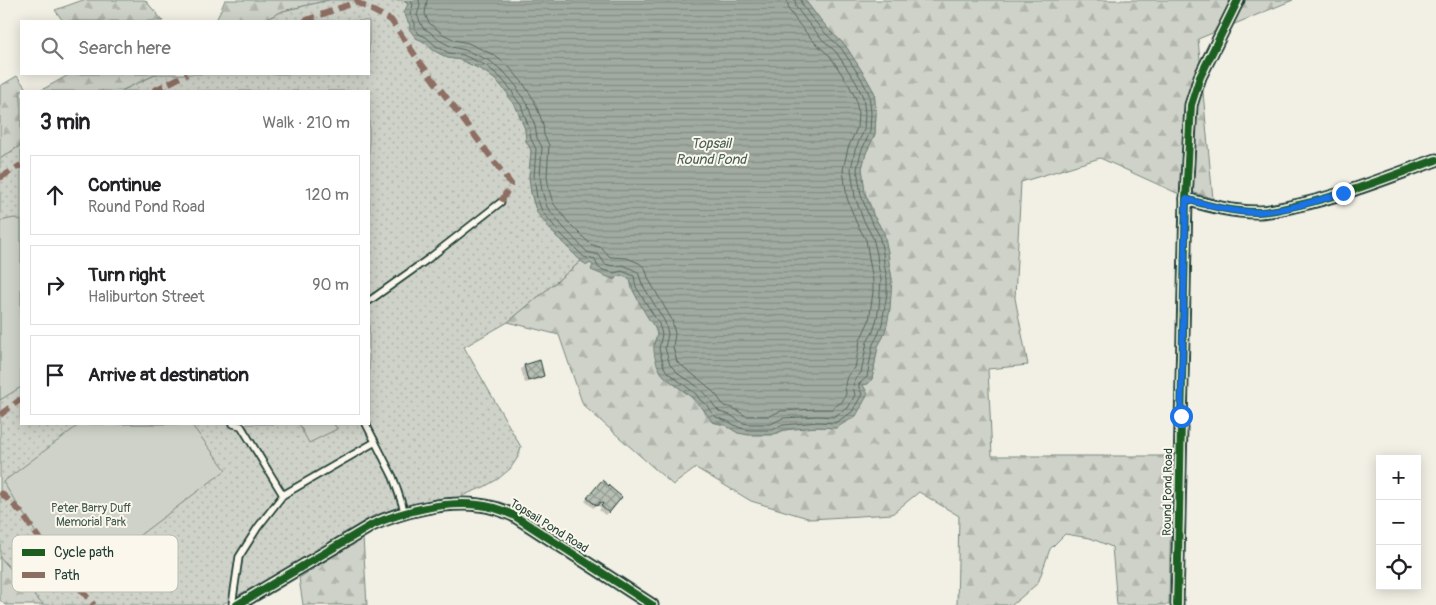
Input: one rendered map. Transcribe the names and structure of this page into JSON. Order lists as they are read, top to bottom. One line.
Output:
{"streets":{"street":["Round Pond Road","Topsail Pond Road"]},"water":["Topsail Round Pond"],"parks":["Peter Barry Duff Memorial Park"],"legend":["Cycle path","Path"],"page":{"search":"Search here","heading":["3 min","Walk · 210 m"],"list":[["Continue","Round Pond Road","120 m"],["Turn right","Haliburton Street","90 m"],"Arrive at destination"],"map_buttons":["+","−"]}}
